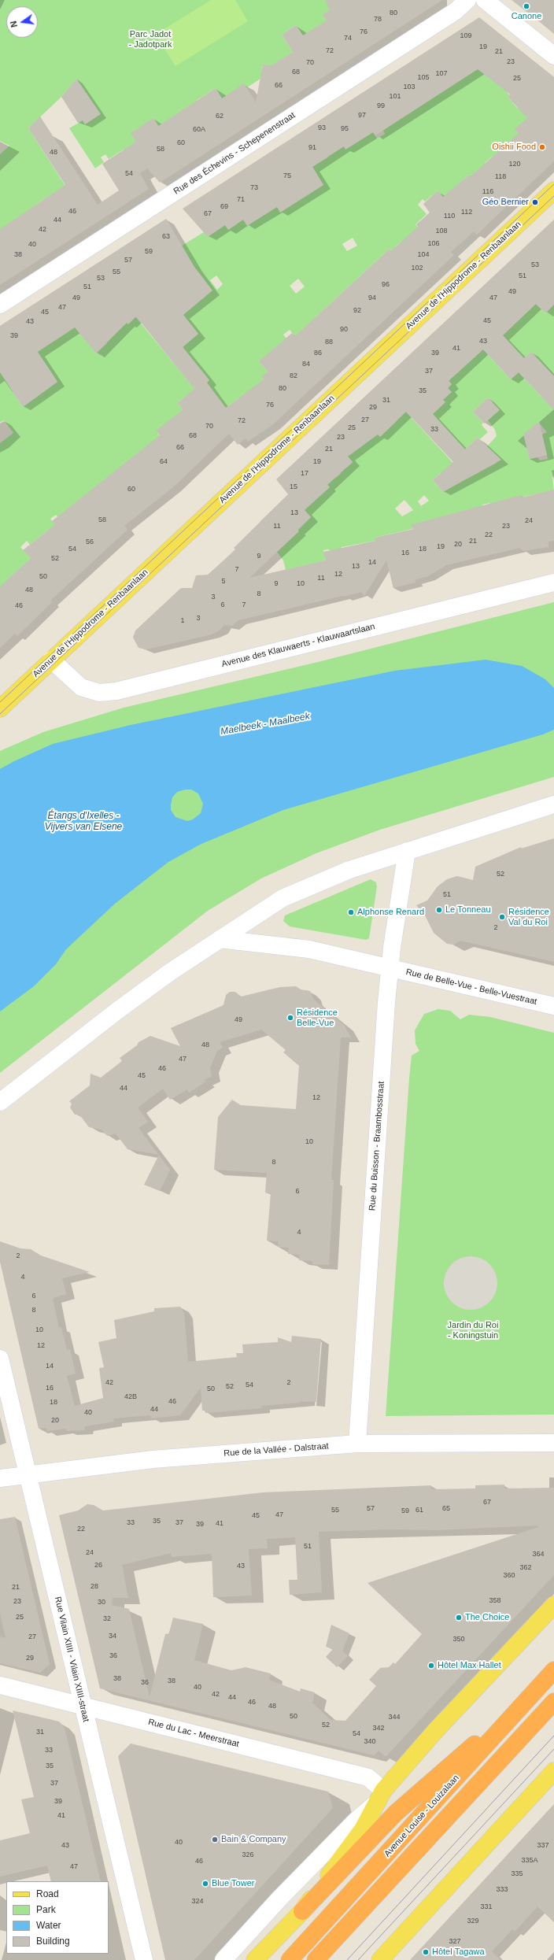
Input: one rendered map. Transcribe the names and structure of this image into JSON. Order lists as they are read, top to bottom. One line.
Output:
{"streets":{"highway":["Avenue Louise - Louizalaan"],"main road":["Avenue de l'Hippodrome - Renbaanlaan"],"street":["Rue des Échevins - Schepenenstraat","Avenue des Klauwaerts - Klauwaartslaan","Rue de Belle-Vue - Belle-Vuestraat","Rue du Buisson - Braambosstraat","Rue de la Vallée - Dalstraat","Rue Vilain XIIII - Vilain XIIII-straat","Rue du Lac - Meerstraat"]},"crossings":[["Avenue de l'Hippodrome - Renbaanlaan","Avenue des Klauwaerts - Klauwaartslaan"],["Rue de Belle-Vue - Belle-Vuestraat","Rue du Buisson - Braambosstraat"],["Rue du Buisson - Braambosstraat","Rue de la Vallée - Dalstraat"],["Rue de la Vallée - Dalstraat","Rue Vilain XIIII - Vilain XIIII-straat"],["Rue Vilain XIIII - Vilain XIIII-straat","Rue du Lac - Meerstraat"]],"water":["Maelbeek - Maalbeek","Étangs d'Ixelles - Vijvers van Elsene"],"parks":["Parc Jadot - Jadotpark","Jardin du Roi - Koningstuin"],"places":["Canone","Oishii Food","Géo Bernier","Le Tonneau","Alphonse Renard","Résidence Val du Roi","Résidence Belle-Vue","The Choice","Hôtel Max Hallet","Bain & Company","Blue Tower","Hôtel Tagawa"],"house_numbers":["80","78","76","109","74","19","72","21","23","70","68","107","105","25","66","103","101","99","97","62","93","95","60A","60","91","58","48","120","54","75","118","73","116","71","69","46","112","67","110","44","42","108","63","106","40","59","38","104","57","53","102","55","51","53","96","51","49","49","94","47","47","92","45","45","43","90","39","43","88","41","86","39","84","37","82","80","35","31","76","29","27","72","70","25","33","68","23","66","21","64","19","17","15","60","13","58","24","11","23","22","21","56","20","19","54","18","16","9","52","14","13","7","12","50","11","5","9","10","48","8","3","6","7","46","3","1","52","51","2","49","48","47","46","45","44","12","10","8","6","4","2","4","6","8","10","12","14","42","2","54","52","16","50","42B","46","18","44","40","20","67","57","65","55","61","59","47","45","35","33","37","41","39","22","51","24","364","26","43","362","360","28","21","358","23","30","25","32","34","27","350","36","29","38","38","36","40","42","44","46","48","50","344","52","342","31","54","340","33","35","37","39","41","40","43","337","326","335A","46","47","335","333","324","331","329","327"],"legend":["Road","Park","Water","Building"],"north":"left"}
